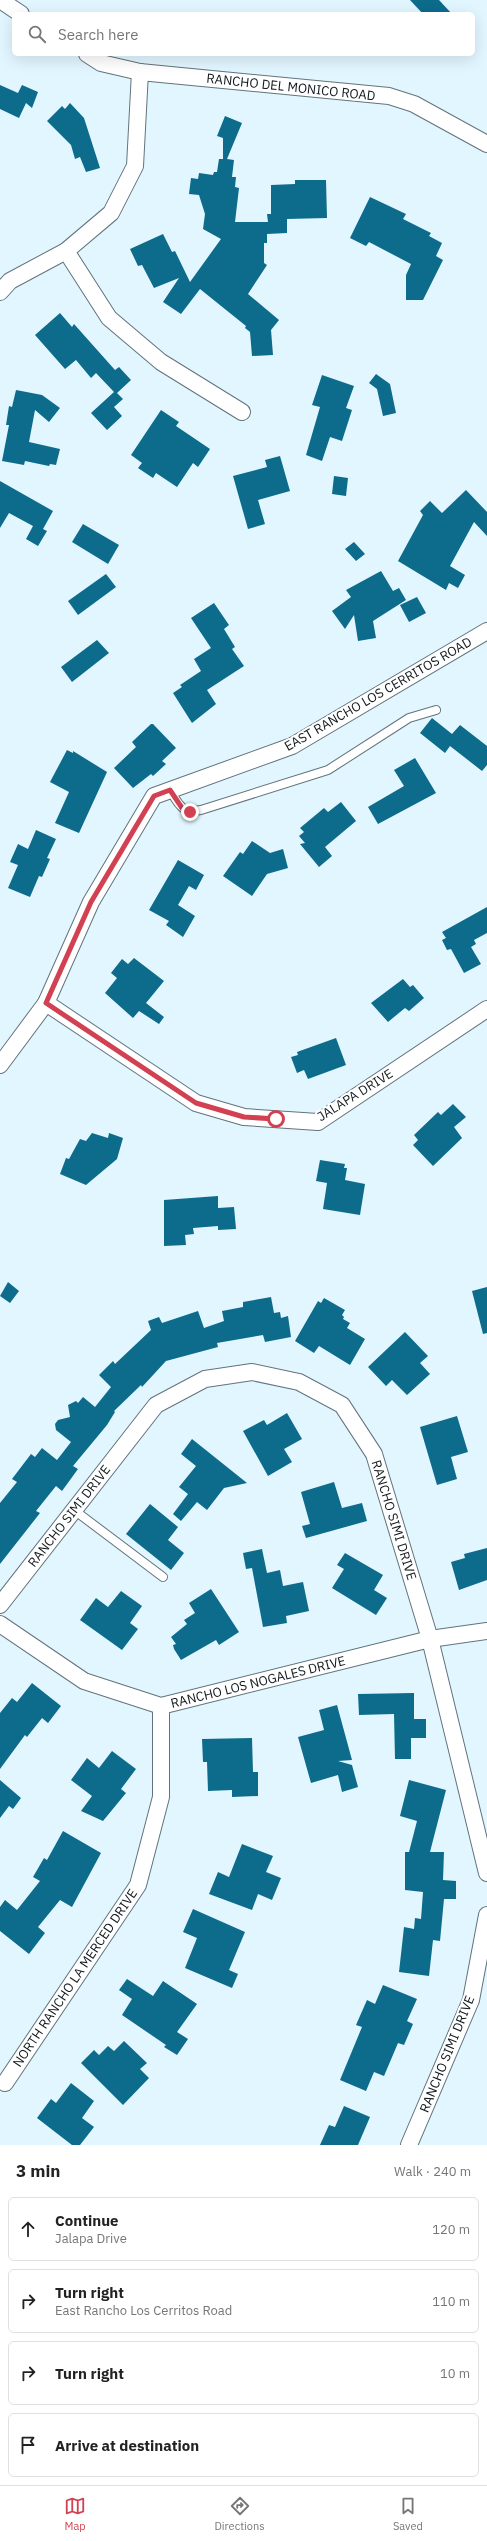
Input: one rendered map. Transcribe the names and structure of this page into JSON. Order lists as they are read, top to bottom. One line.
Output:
{"streets":{"street":["RANCHO DEL MONICO ROAD","EAST RANCHO LOS CERRITOS ROAD","JALAPA DRIVE","RANCHO SIMI DRIVE","RANCHO LOS NOGALES DRIVE","NORTH RANCHO LA MERCED DRIVE"]},"crossings":[["EAST RANCHO LOS CERRITOS ROAD","JALAPA DRIVE"],["RANCHO SIMI DRIVE","RANCHO LOS NOGALES DRIVE"],["RANCHO LOS NOGALES DRIVE","NORTH RANCHO LA MERCED DRIVE"]],"page":{"search":"Search here","heading":["3 min","Walk · 240 m"],"list":[["Continue","Jalapa Drive","120 m"],["Turn right","East Rancho Los Cerritos Road","110 m"],["Turn right","10 m"],"Arrive at destination"],"nav":["Map","Directions","Saved"]}}
